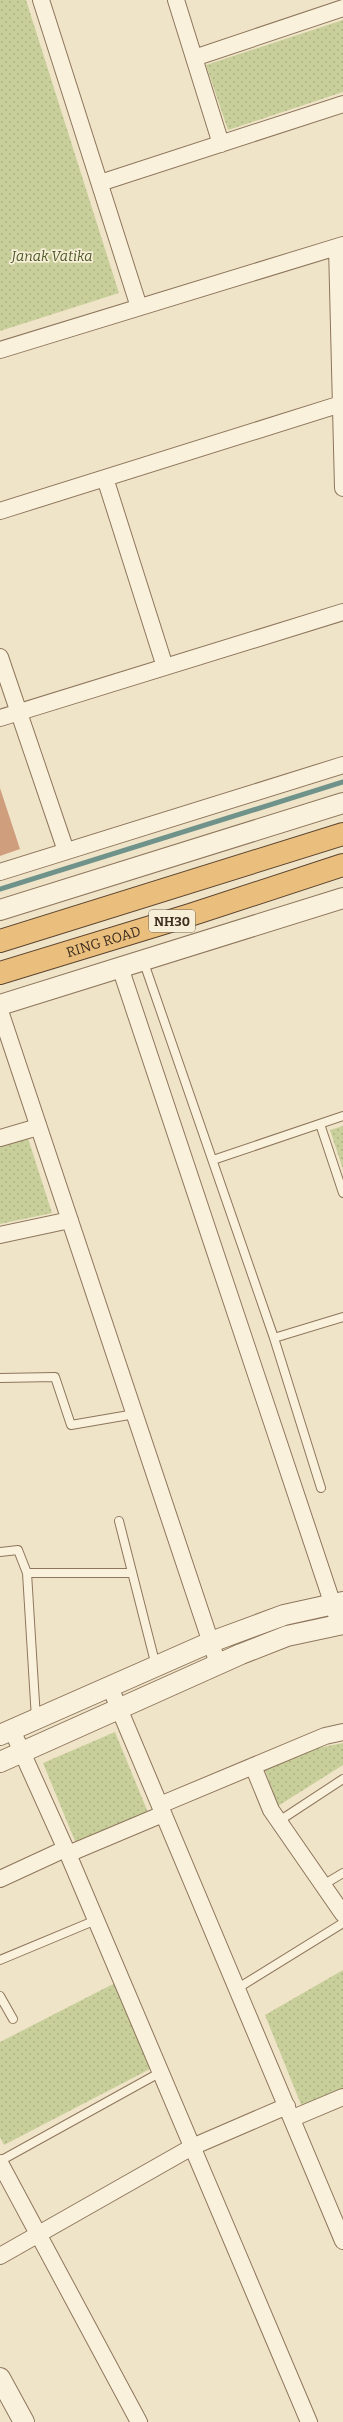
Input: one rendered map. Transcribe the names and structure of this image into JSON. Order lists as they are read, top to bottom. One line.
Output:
{"streets":{"highway":["NH30","RING ROAD"]},"parks":["Janak Vatika"]}
